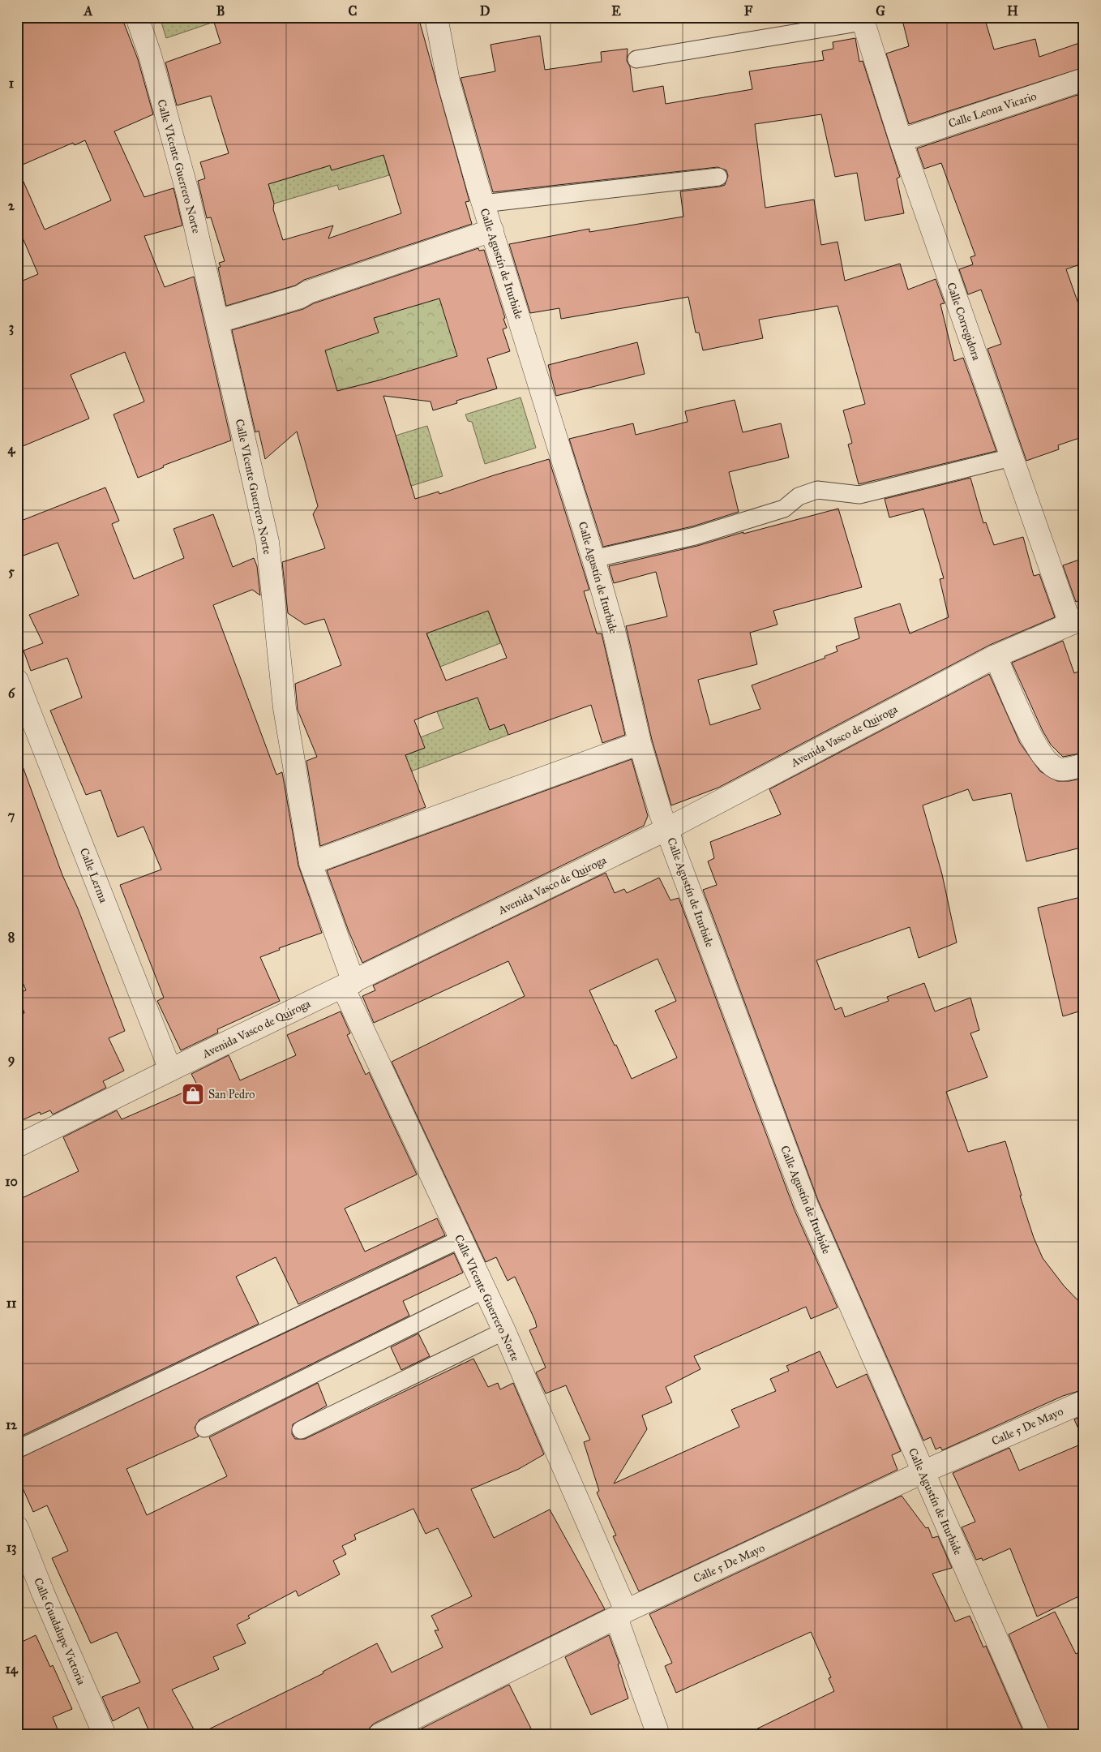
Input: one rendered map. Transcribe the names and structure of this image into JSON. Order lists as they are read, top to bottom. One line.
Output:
{"streets":{"street":["Calle Leona Vicario","Calle VIcente Guerrero Norte","Calle Agustín de Iturbide","Calle Corregidora","Avenida Vasco de Quiroga","Calle Lerma","Calle 5 De Mayo","Calle Guadalupe Victoria"]},"crossings":[["Calle Leona Vicario","Calle Corregidora"],["Calle VIcente Guerrero Norte","Avenida Vasco de Quiroga"],["Calle VIcente Guerrero Norte","Calle 5 De Mayo"],["Calle Agustín de Iturbide","Avenida Vasco de Quiroga"],["Calle Agustín de Iturbide","Calle 5 De Mayo"],["Calle Corregidora","Avenida Vasco de Quiroga"],["Avenida Vasco de Quiroga","Calle Lerma"]],"places":{"shop":["San Pedro"]},"grid":{"columns":["A","B","C","D","E","F","G","H"],"rows":["1","2","3","4","5","6","7","8","9","10","11","12","13","14"]}}
